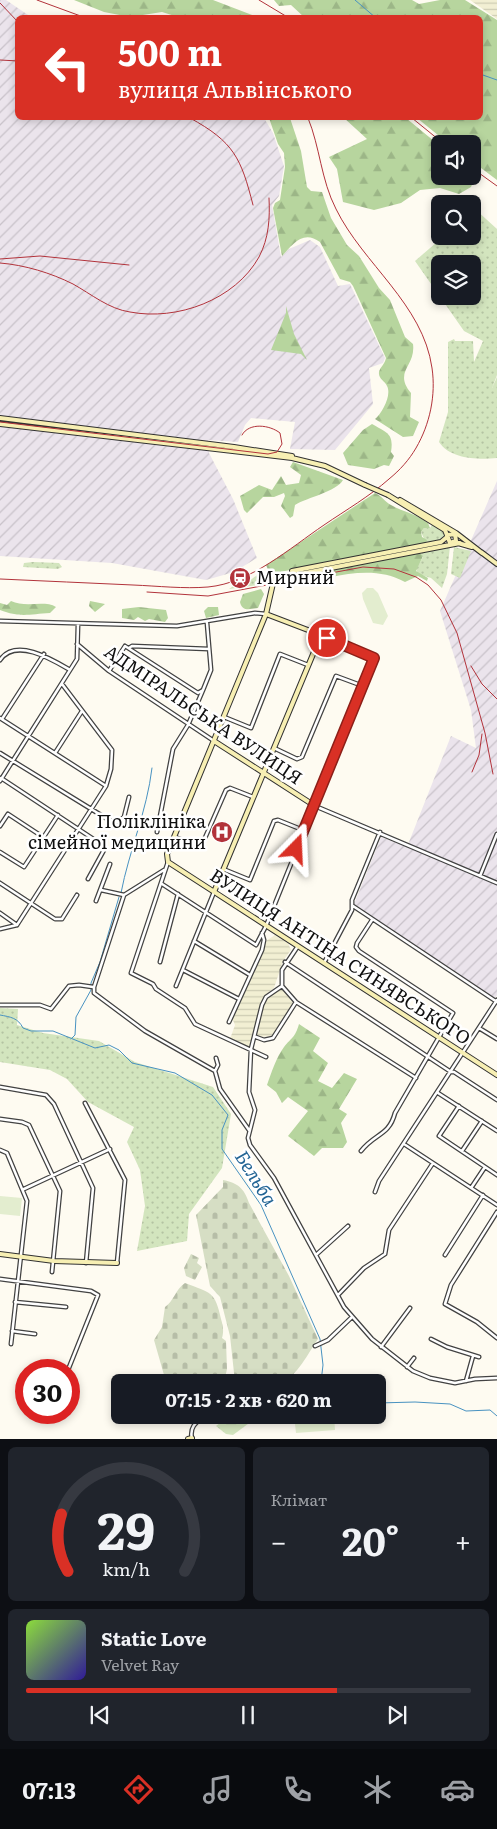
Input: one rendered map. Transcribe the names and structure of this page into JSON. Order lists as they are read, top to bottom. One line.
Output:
{"streets":{"street":["АДМІРАЛЬСЬКА ВУЛИЦЯ","ВУЛИЦЯ АНТІНА СИНЯВСЬКОГО"]},"water":["Бельба"],"places":{"station":["Мирний"],"hospital":["Поліклініка сімейної медицини"]},"page":{"turn":["500 m","вулиця Альвінського"],"limit":"30","trip":"07:15 · 2 хв · 620 m","tile":"Клімат","heat":["−","20°","+"],"song":["Static Love","Velvet Ray"],"tabs":"07:13","gauge":["29","km/h"]}}
